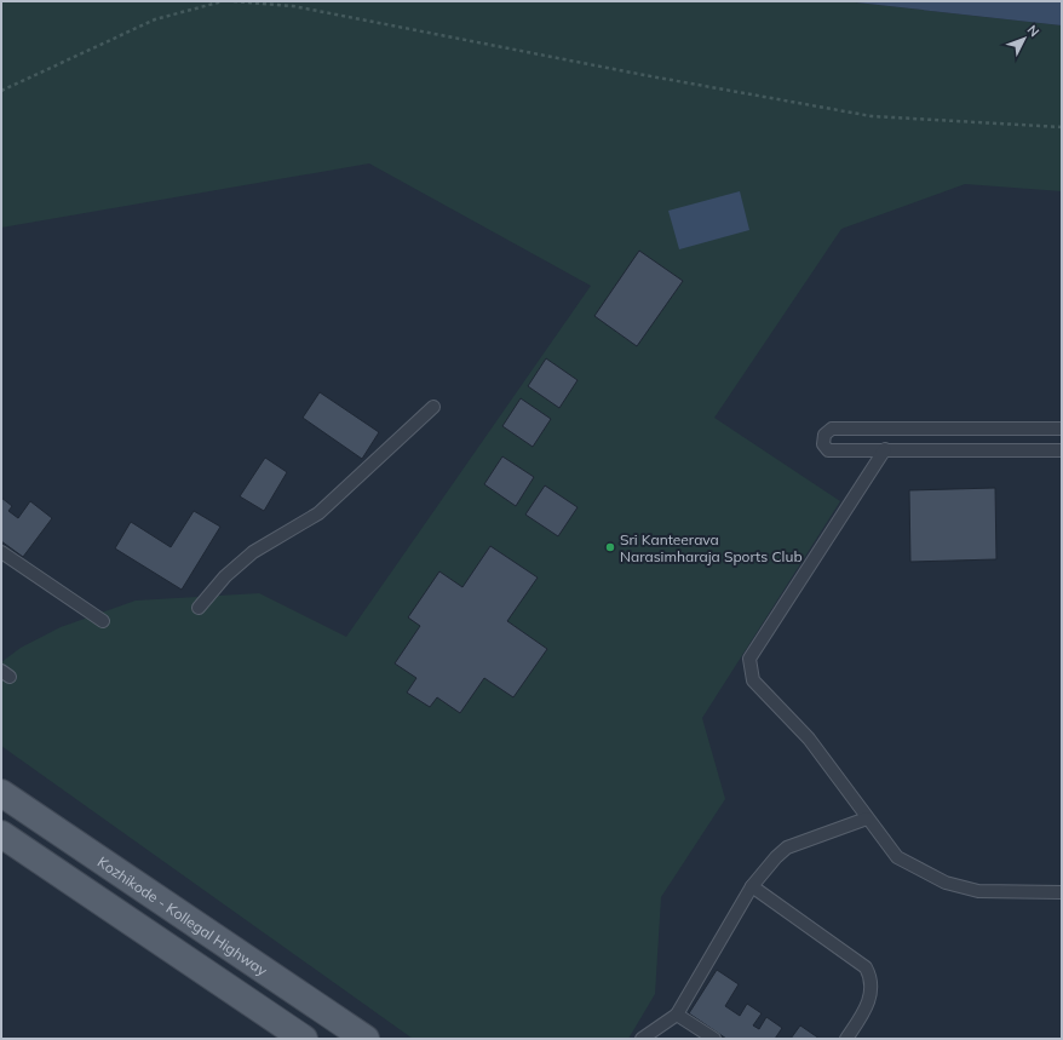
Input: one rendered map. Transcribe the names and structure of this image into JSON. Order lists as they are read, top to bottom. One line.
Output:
{"streets":{"main road":["Kozhikode - Kollegal Highway"]},"places":["Sri Kanteerava Narasimharaja Sports Club"],"north":"top right"}
